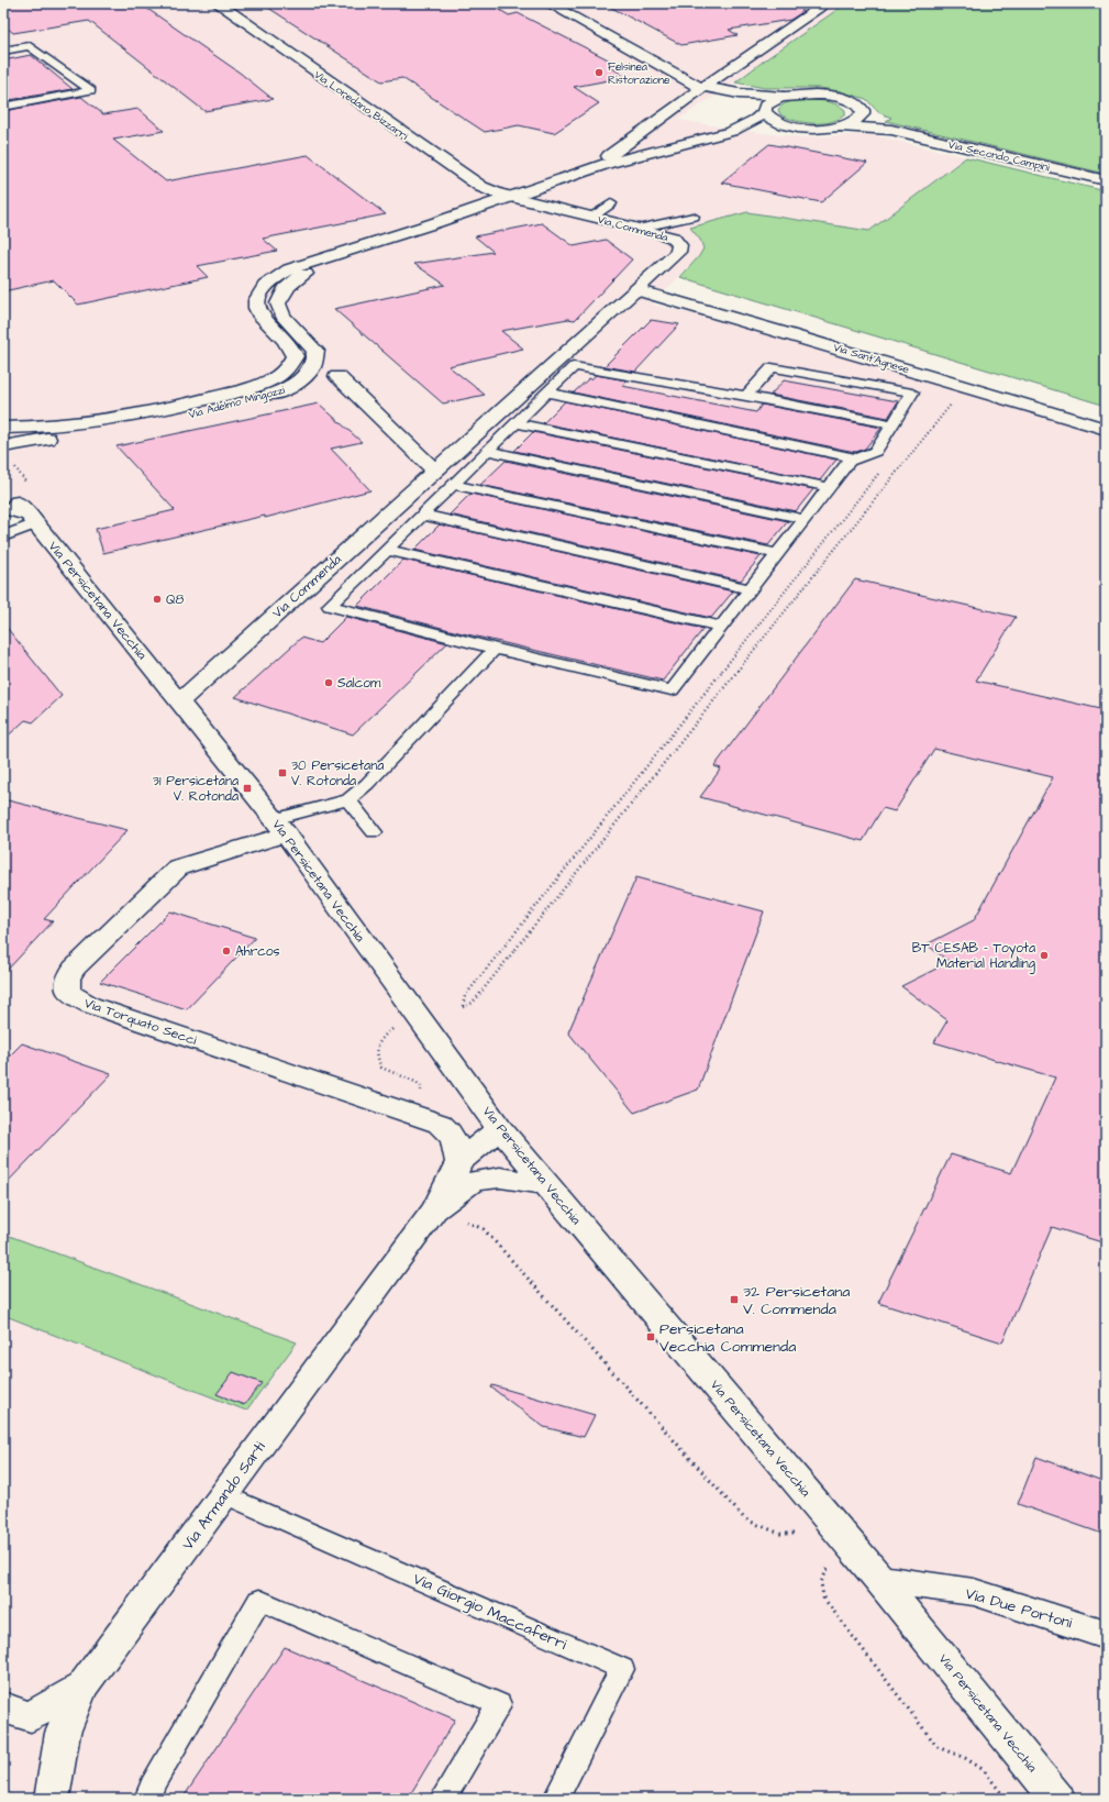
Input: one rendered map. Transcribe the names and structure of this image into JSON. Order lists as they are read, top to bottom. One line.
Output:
{"streets":{"street":["Via Loredano Bizzarri","Via Secondo Campini","Via Commenda","Via Sant'Agnese","Via Adelmo Mingozzi","Via Persicetana Vecchia","Via Torquato Secci","Via Armando Sarti","Via Due Portoni"],"lane":["Via Giorgio Maccaferri"]},"crossings":[["Via Loredano Bizzarri","Via Commenda"],["Via Loredano Bizzarri","Via Adelmo Mingozzi"],["Via Commenda","Via Sant'Agnese"],["Via Commenda","Via Adelmo Mingozzi"],["Via Commenda","Via Persicetana Vecchia"],["Via Persicetana Vecchia","Via Torquato Secci"],["Via Persicetana Vecchia","Via Armando Sarti"],["Via Persicetana Vecchia","Via Due Portoni"],["Via Torquato Secci","Via Armando Sarti"],["Via Armando Sarti","Via Giorgio Maccaferri"]],"places":{"other":["Felsinea Ristorazione","Q8","Salcom","Ahrcos","BT CESAB - Toyota Material Handling"],"transit":["30 Persicetana V. Rotonda","31 Persicetana V. Rotonda","32 Persicetana V. Commenda","Persicetana Vecchia Commenda"]}}
